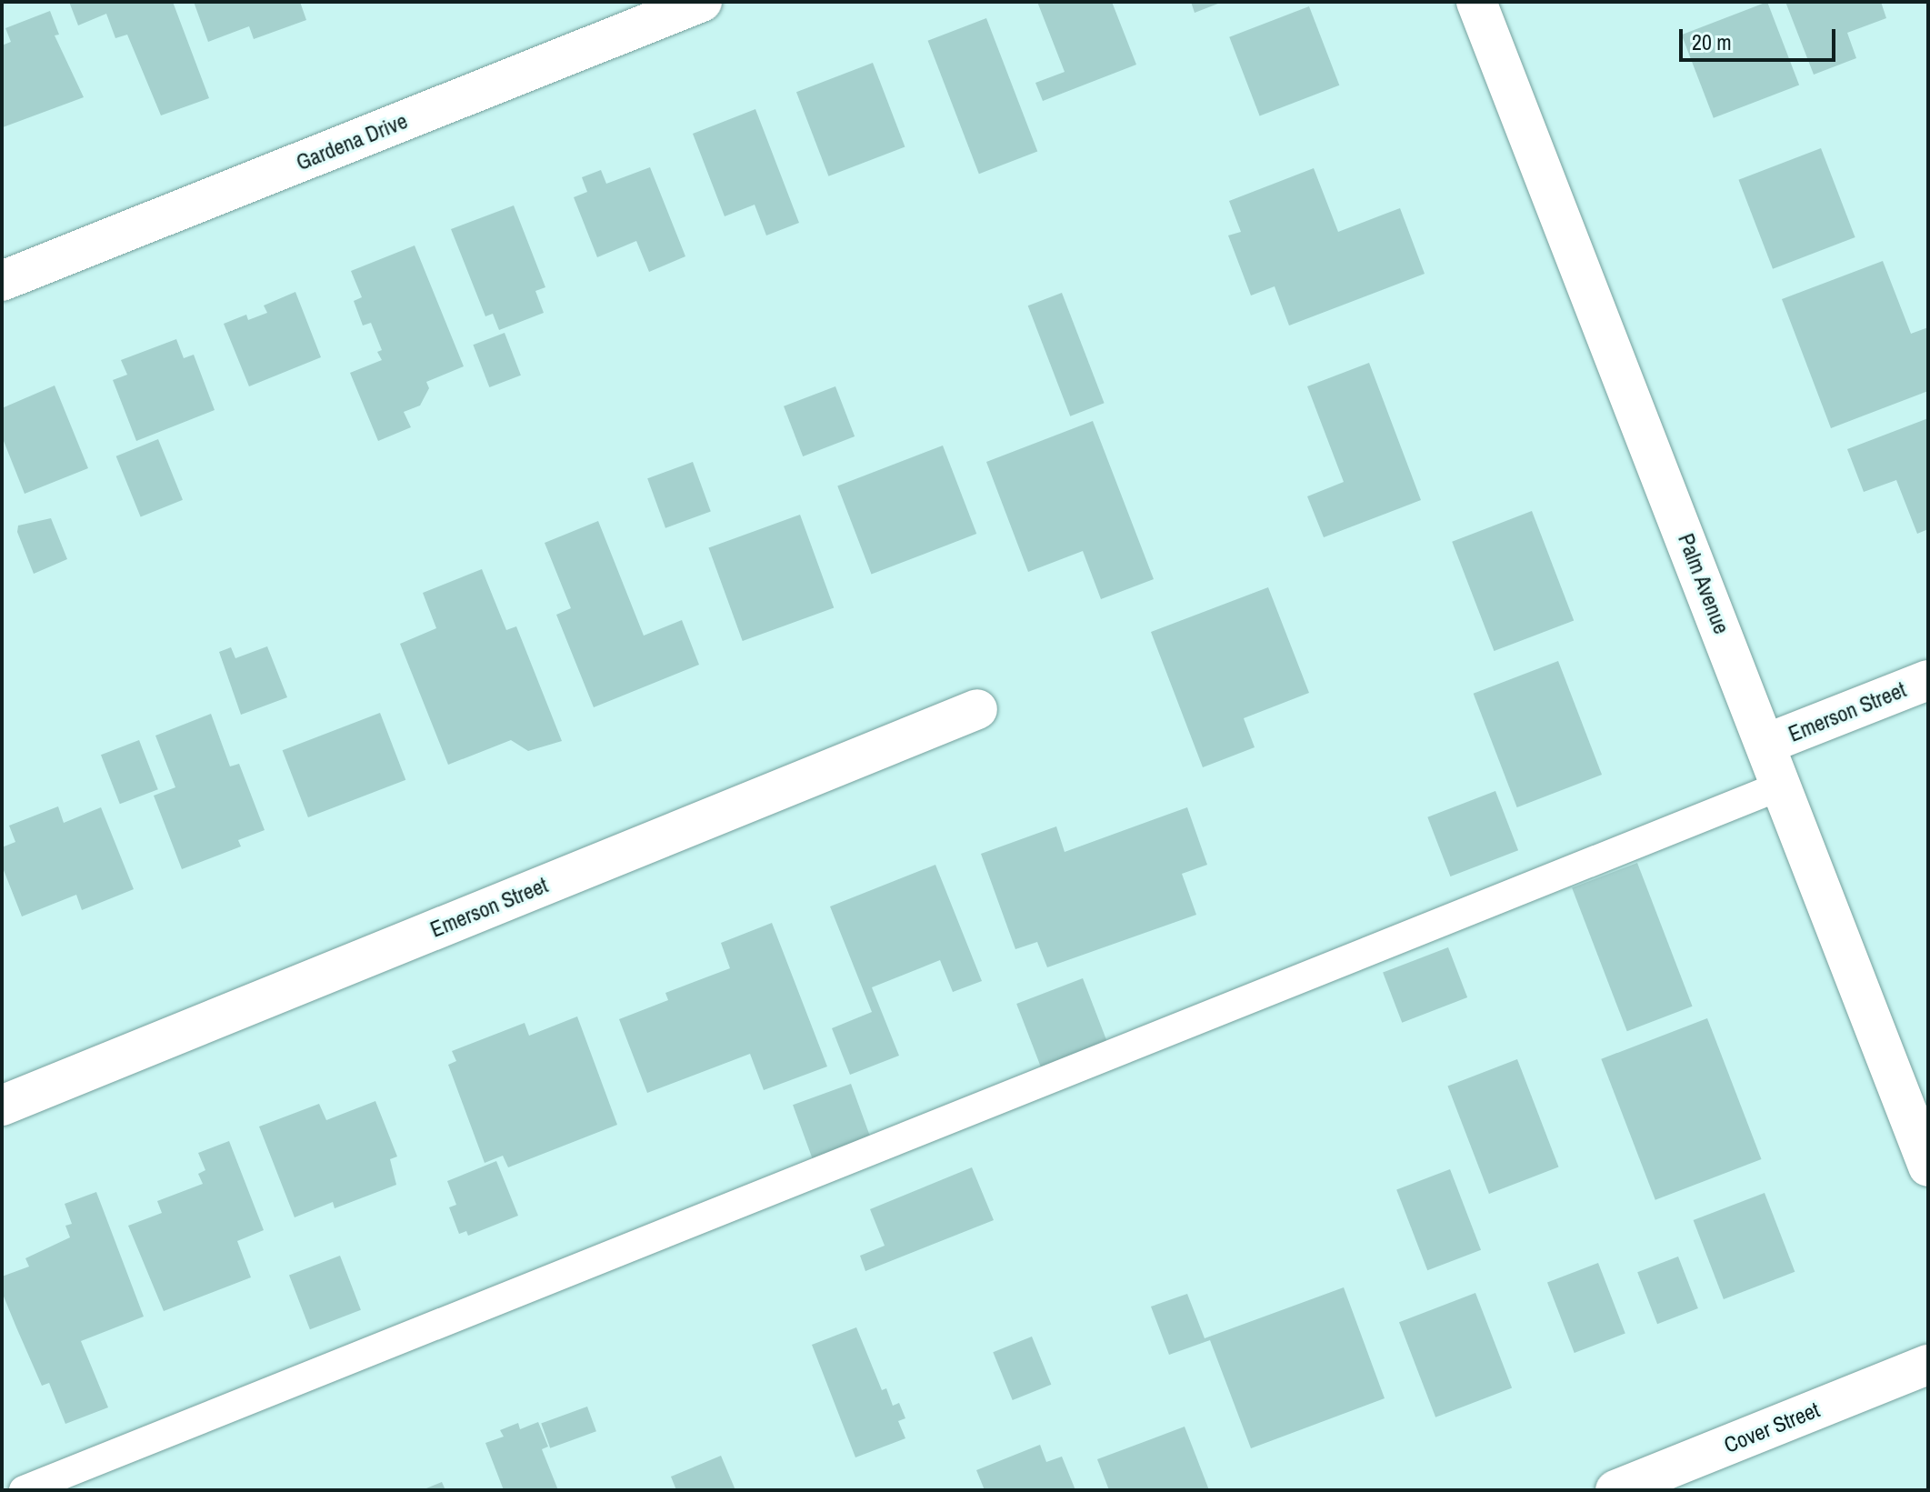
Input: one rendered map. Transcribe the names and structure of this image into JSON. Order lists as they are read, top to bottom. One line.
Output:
{"streets":{"street":["Gardena Drive","Palm Avenue","Emerson Street","Cover Street"]},"crossings":[["Palm Avenue","Emerson Street"]],"scale_bar":"20 m"}
